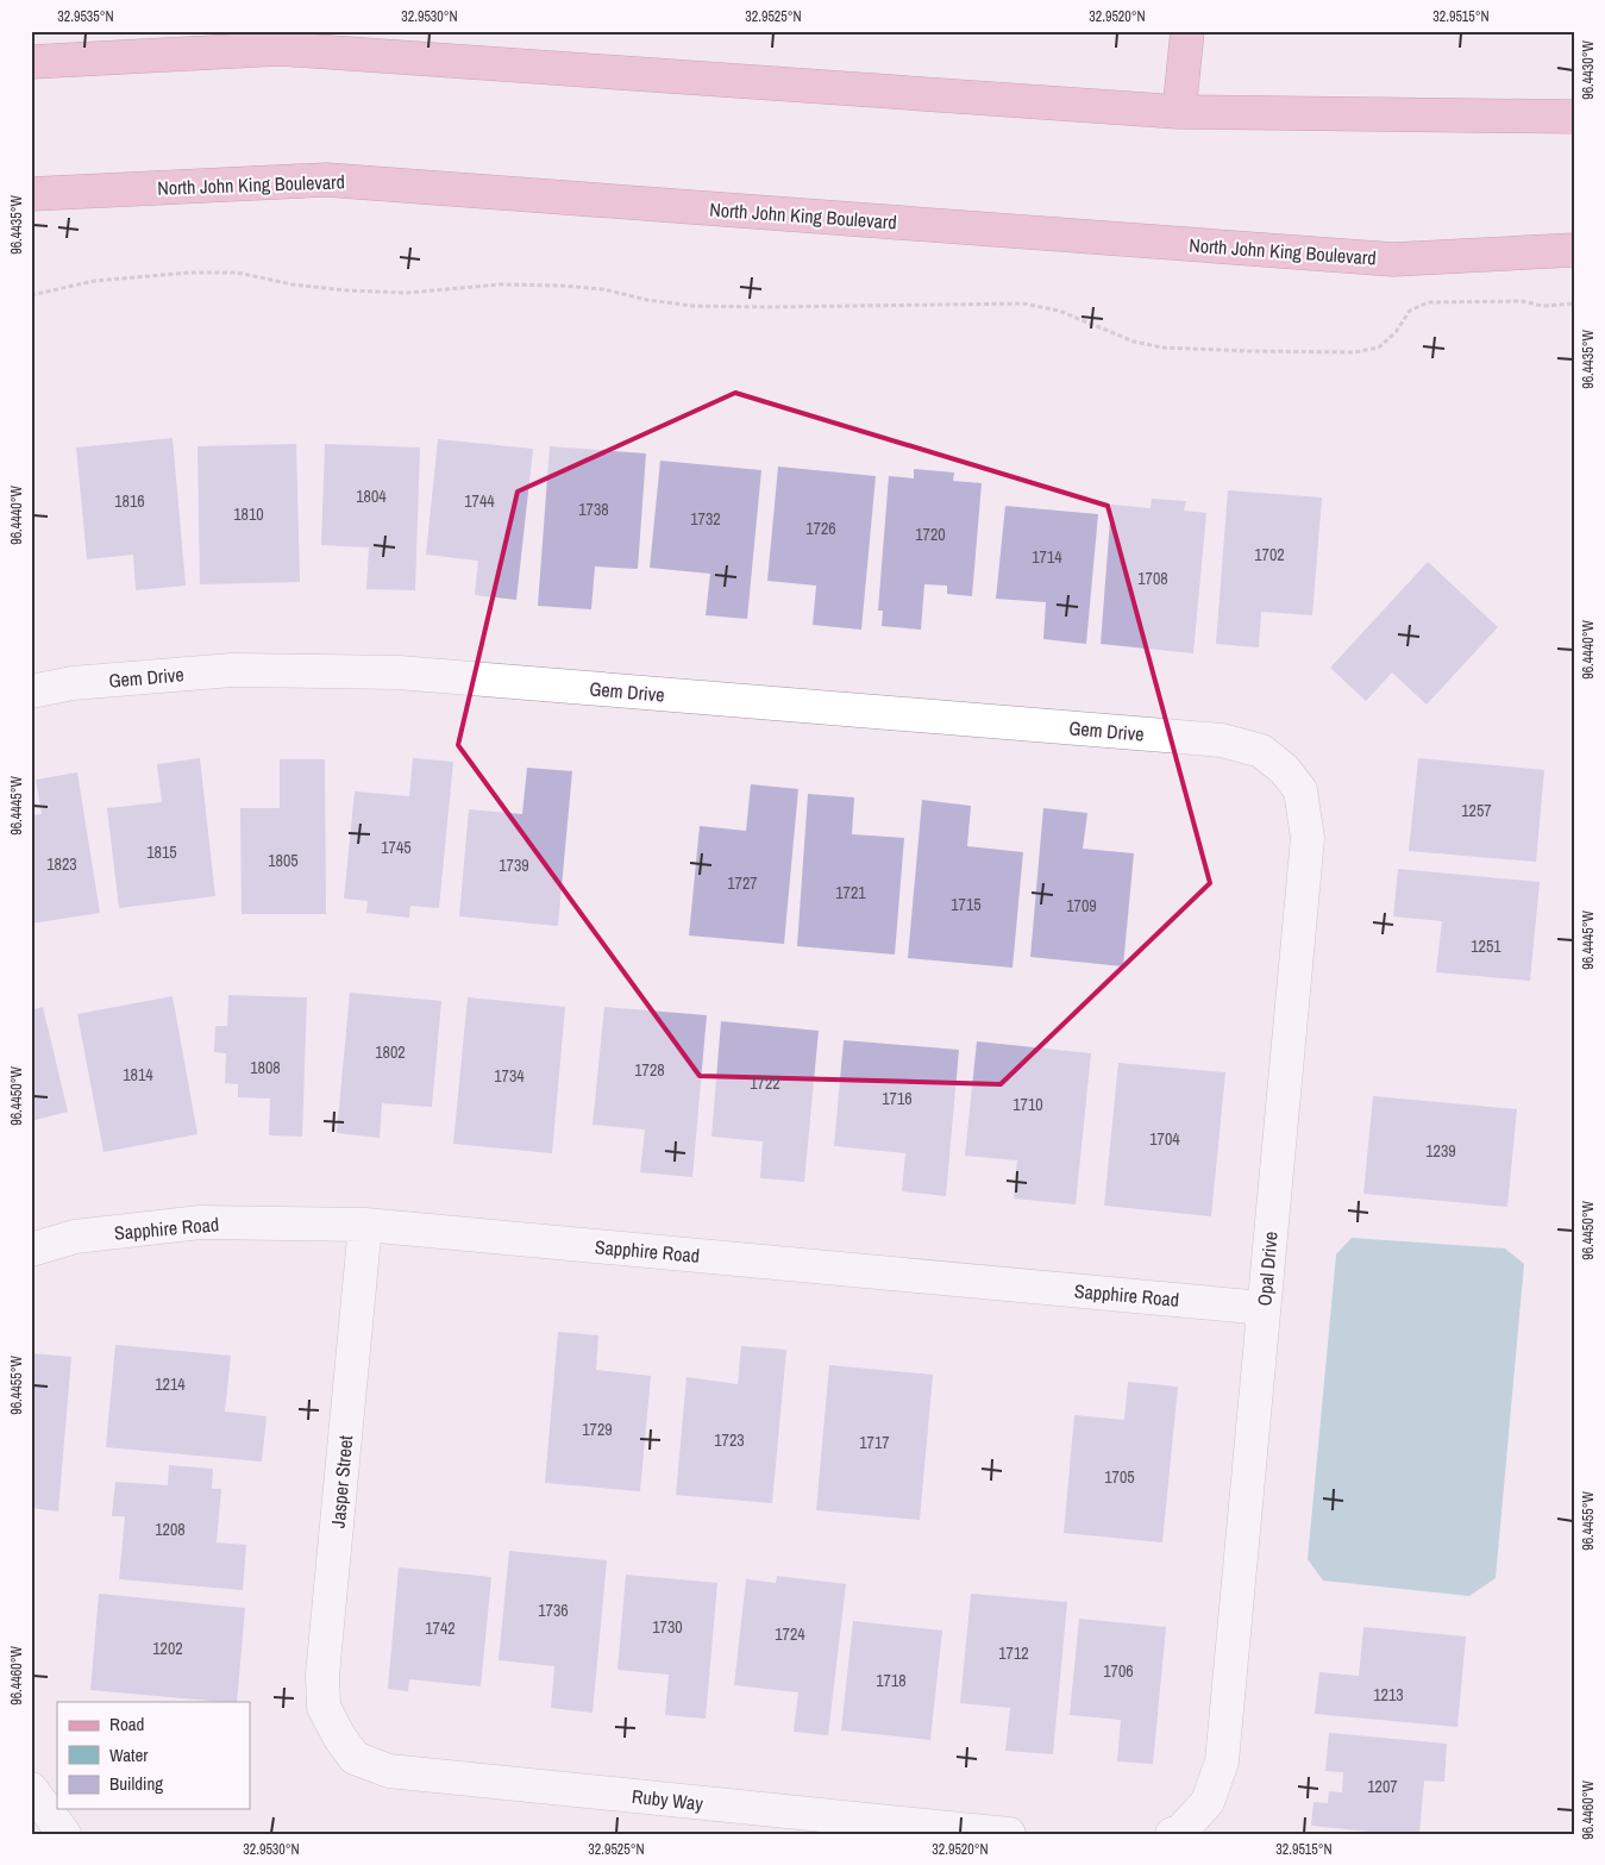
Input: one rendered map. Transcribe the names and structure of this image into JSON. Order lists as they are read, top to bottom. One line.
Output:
{"streets":{"main road":["North John King Boulevard"],"street":["Gem Drive","Sapphire Road","Opal Drive","Jasper Street","Ruby Way"]},"crossings":[["Gem Drive","Opal Drive"],["Sapphire Road","Opal Drive"],["Sapphire Road","Jasper Street"],["Jasper Street","Ruby Way"]],"house_numbers":["1804","1816","1744","1738","1810","1732","1726","1720","1702","1714","1708","1257","1745","1815","1805","1823","1739","1727","1721","1715","1709","1251","1802","1808","1728","1814","1734","1722","1716","1710","1704","1239","1214","1729","1723","1717","1705","1208","1736","1730","1742","1724","1202","1712","1706","1718","1213","1207"],"legend":["Road","Water","Building"],"coordinates":["32.9535°N","32.9530°N","32.9525°N","32.9520°N","32.9515°N","96.4430°W","96.4435°W","96.4440°W","96.4445°W","96.4450°W","96.4455°W","96.4460°W"]}
